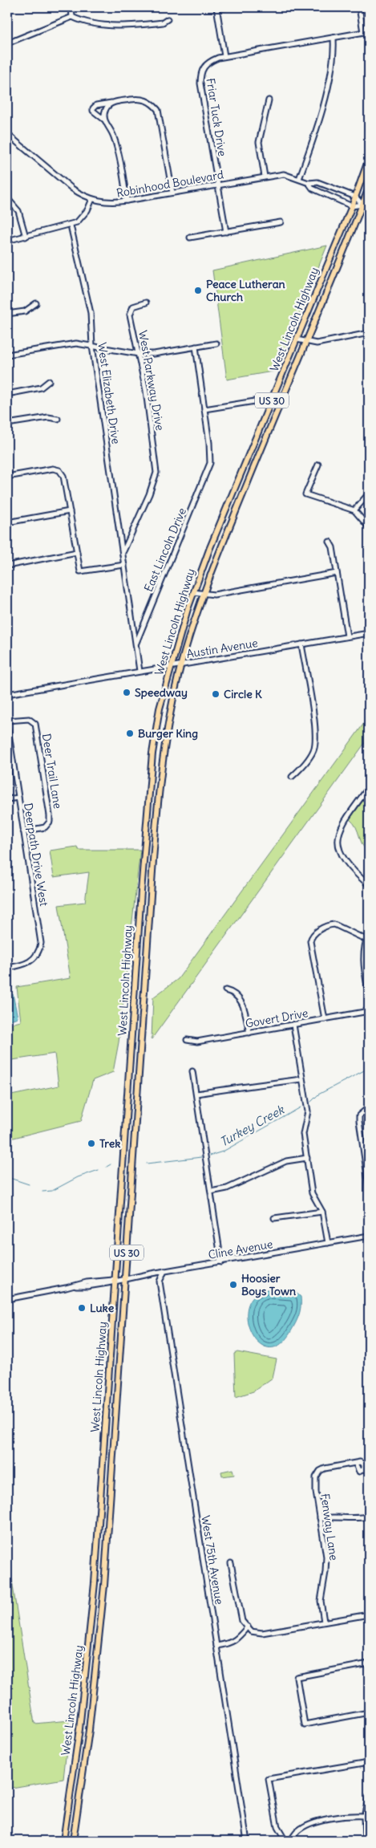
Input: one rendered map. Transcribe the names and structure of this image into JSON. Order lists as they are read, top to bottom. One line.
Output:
{"streets":{"main road":["West Lincoln Highway","US 30"],"street":["Friar Tuck Drive","Robinhood Boulevard","West Parkway Drive","West Elizabeth Drive","East Lincoln Drive","Austin Avenue","Deer Trail Lane","Deerpath Drive West","Govert Drive","Cline Avenue","Fenway Lane","West 75th Avenue"]},"crossings":[["Friar Tuck Drive","Robinhood Boulevard"],["Robinhood Boulevard","West Lincoln Highway"],["West Lincoln Highway","Austin Avenue"],["West Lincoln Highway","Cline Avenue"],["West Parkway Drive","West Elizabeth Drive"],["West Elizabeth Drive","East Lincoln Drive"],["West Elizabeth Drive","Austin Avenue"],["Deer Trail Lane","Deerpath Drive West"]],"water":["Turkey Creek"],"places":["Peace Lutheran Church","Speedway","Circle K","Burger King","Trek","Hoosier Boys Town","Luke"]}
